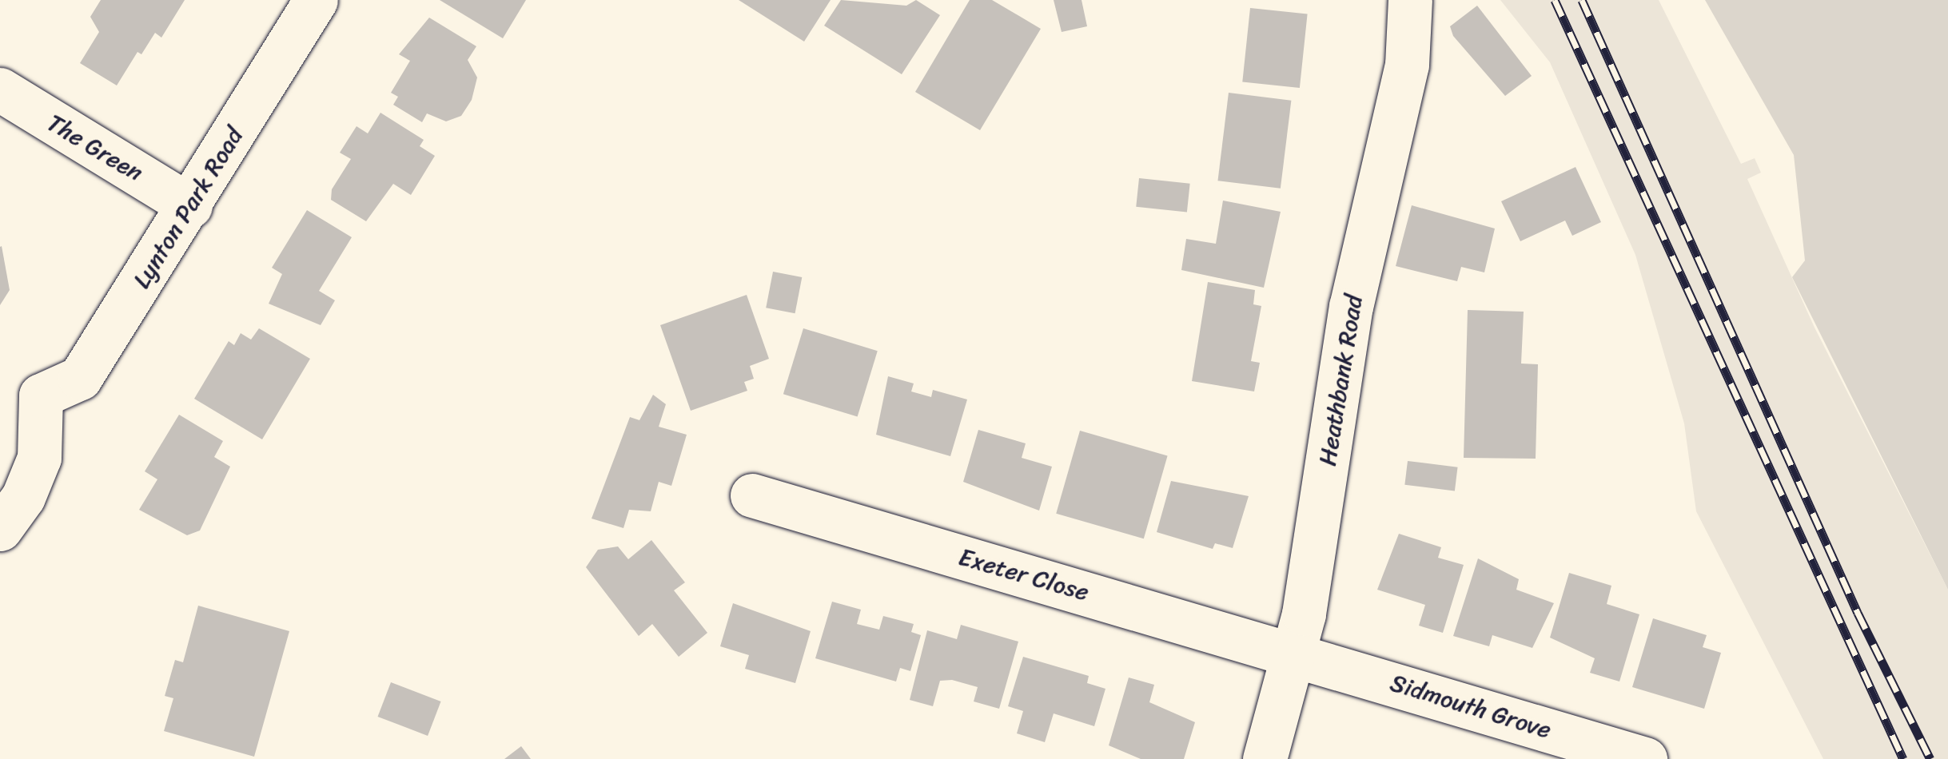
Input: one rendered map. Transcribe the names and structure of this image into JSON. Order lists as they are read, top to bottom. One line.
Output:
{"streets":{"street":["The Green","Lynton Park Road","Heathbank Road","Exeter Close","Sidmouth Grove"]},"crossings":[["The Green","Lynton Park Road"],["Heathbank Road","Exeter Close"],["Heathbank Road","Sidmouth Grove"],["Exeter Close","Sidmouth Grove"]]}
